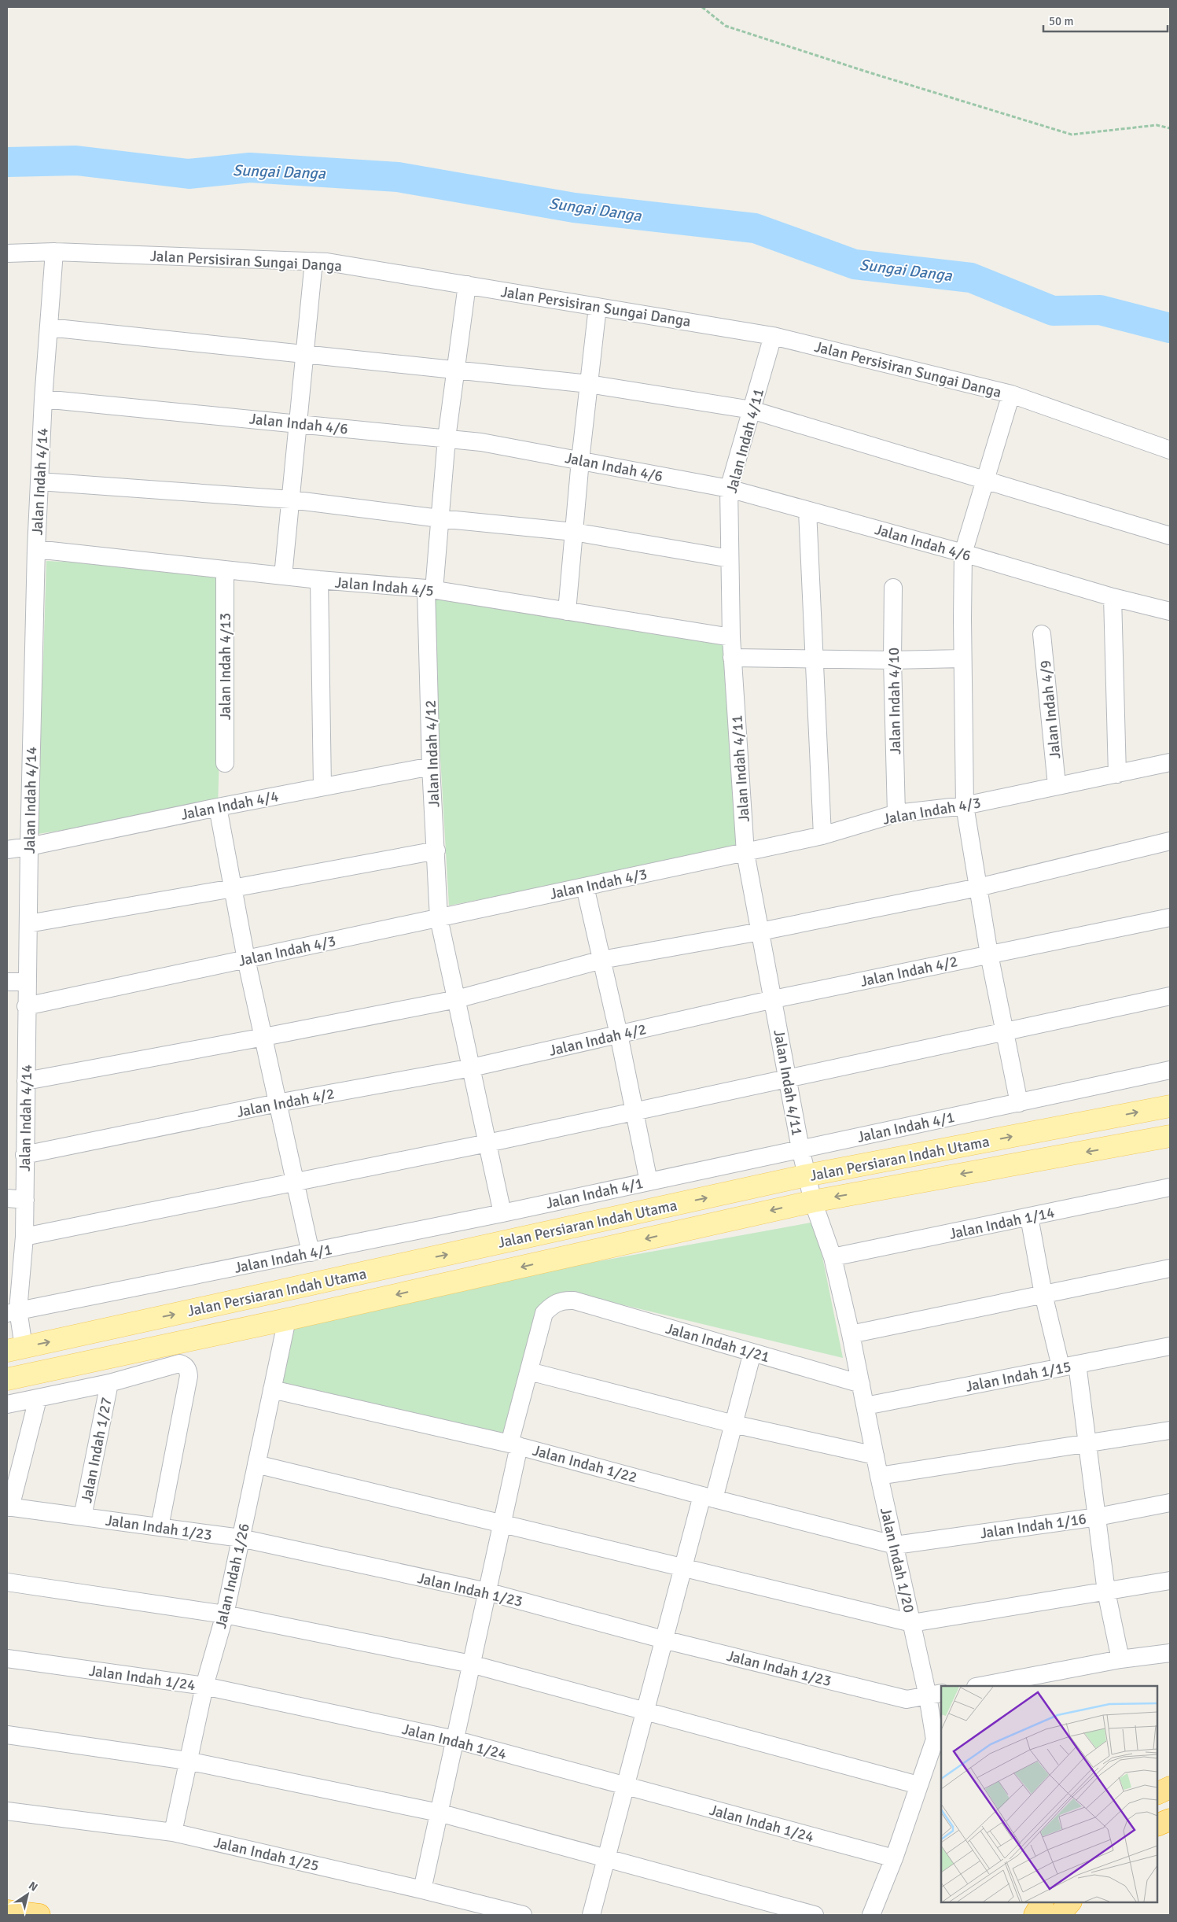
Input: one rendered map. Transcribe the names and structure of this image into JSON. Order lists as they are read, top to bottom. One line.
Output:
{"streets":{"main road":["Jalan Persiaran Indah Utama"],"street":["Jalan Persisiran Sungai Danga","Jalan Indah 4/6","Jalan Indah 4/11","Jalan Indah 4/14","Jalan Indah 4/5","Jalan Indah 4/13","Jalan Indah 4/10","Jalan Indah 4/9","Jalan Indah 4/12","Jalan Indah 4/4","Jalan Indah 4/3","Jalan Indah 4/2","Jalan Indah 4/1","Jalan Indah 1/14","Jalan Indah 1/21","Jalan Indah 1/15","Jalan Indah 1/27","Jalan Indah 1/22","Jalan Indah 1/16","Jalan Indah 1/23","Jalan Indah 1/20","Jalan Indah 1/26","Jalan Indah 1/24","Jalan Indah 1/25"]},"crossings":[["Jalan Persisiran Sungai Danga","Jalan Indah 4/11"],["Jalan Persisiran Sungai Danga","Jalan Indah 4/14"],["Jalan Persisiran Sungai Danga","Jalan Indah 4/12"],["Jalan Indah 4/6","Jalan Indah 4/11"],["Jalan Indah 4/6","Jalan Indah 4/14"],["Jalan Indah 4/6","Jalan Indah 4/12"],["Jalan Indah 4/11","Jalan Indah 4/5"],["Jalan Indah 4/11","Jalan Indah 4/3"],["Jalan Indah 4/11","Jalan Indah 4/2"],["Jalan Indah 4/11","Jalan Indah 4/1"],["Jalan Indah 4/11","Jalan Persiaran Indah Utama"],["Jalan Indah 4/11","Jalan Indah 1/20"],["Jalan Indah 4/14","Jalan Indah 4/5"],["Jalan Indah 4/14","Jalan Indah 4/4"],["Jalan Indah 4/14","Jalan Indah 4/3"],["Jalan Indah 4/14","Jalan Indah 4/2"],["Jalan Indah 4/14","Jalan Indah 4/1"],["Jalan Indah 4/14","Jalan Persiaran Indah Utama"],["Jalan Indah 4/5","Jalan Indah 4/13"],["Jalan Indah 4/5","Jalan Indah 4/12"],["Jalan Indah 4/10","Jalan Indah 4/3"],["Jalan Indah 4/9","Jalan Indah 4/3"],["Jalan Indah 4/12","Jalan Indah 4/4"],["Jalan Indah 4/12","Jalan Indah 4/3"],["Jalan Indah 4/12","Jalan Indah 4/2"],["Jalan Indah 4/12","Jalan Indah 4/1"],["Jalan Persiaran Indah Utama","Jalan Indah 1/20"],["Jalan Persiaran Indah Utama","Jalan Indah 1/26"],["Jalan Indah 1/14","Jalan Indah 1/20"],["Jalan Indah 1/21","Jalan Indah 1/20"],["Jalan Indah 1/15","Jalan Indah 1/20"],["Jalan Indah 1/27","Jalan Indah 1/23"],["Jalan Indah 1/22","Jalan Indah 1/16"],["Jalan Indah 1/22","Jalan Indah 1/20"],["Jalan Indah 1/22","Jalan Indah 1/26"],["Jalan Indah 1/16","Jalan Indah 1/20"],["Jalan Indah 1/23","Jalan Indah 1/20"],["Jalan Indah 1/23","Jalan Indah 1/26"],["Jalan Indah 1/20","Jalan Indah 1/24"],["Jalan Indah 1/26","Jalan Indah 1/24"],["Jalan Indah 1/26","Jalan Indah 1/25"]],"water":["Sungai Danga"],"scale_bar":"50 m","north":"top right"}
